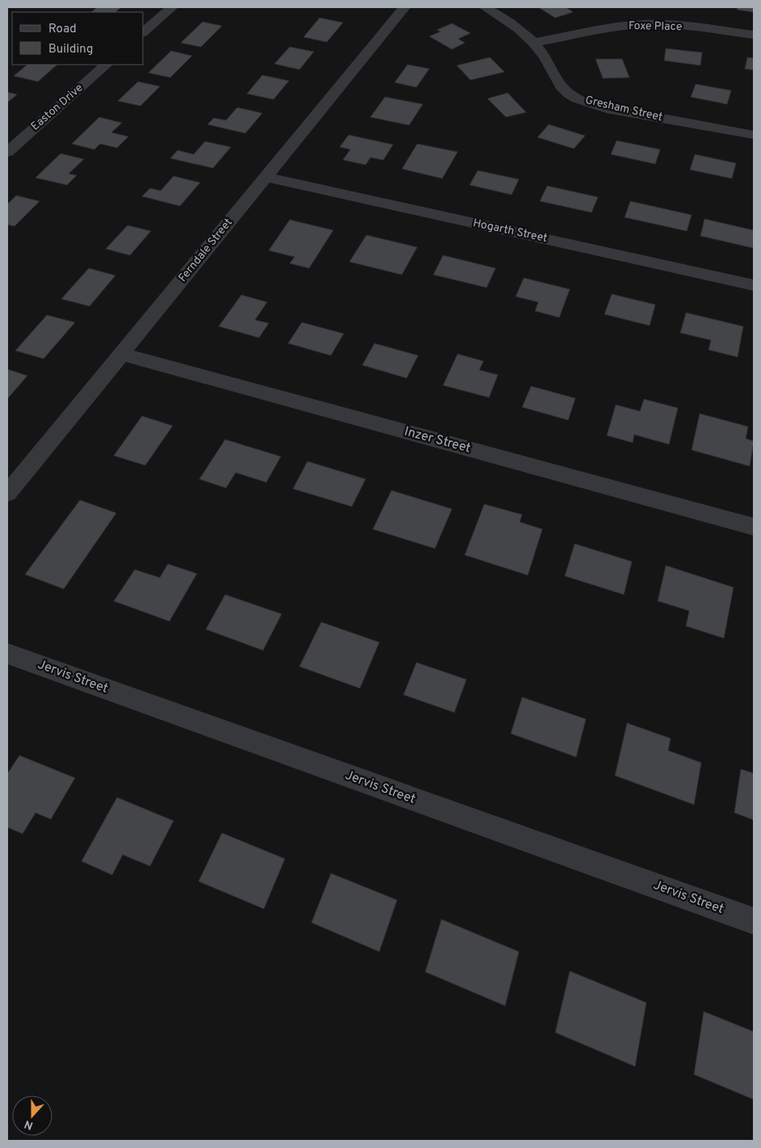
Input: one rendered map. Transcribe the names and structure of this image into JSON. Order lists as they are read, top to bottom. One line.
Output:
{"streets":{"street":["Foxe Place","Easton Drive","Gresham Street","Hogarth Street","Ferndale Street","Inzer Street","Jervis Street"]},"crossings":[["Foxe Place","Gresham Street"],["Hogarth Street","Ferndale Street"],["Ferndale Street","Inzer Street"]],"legend":["Road","Building"],"north":"bottom"}
